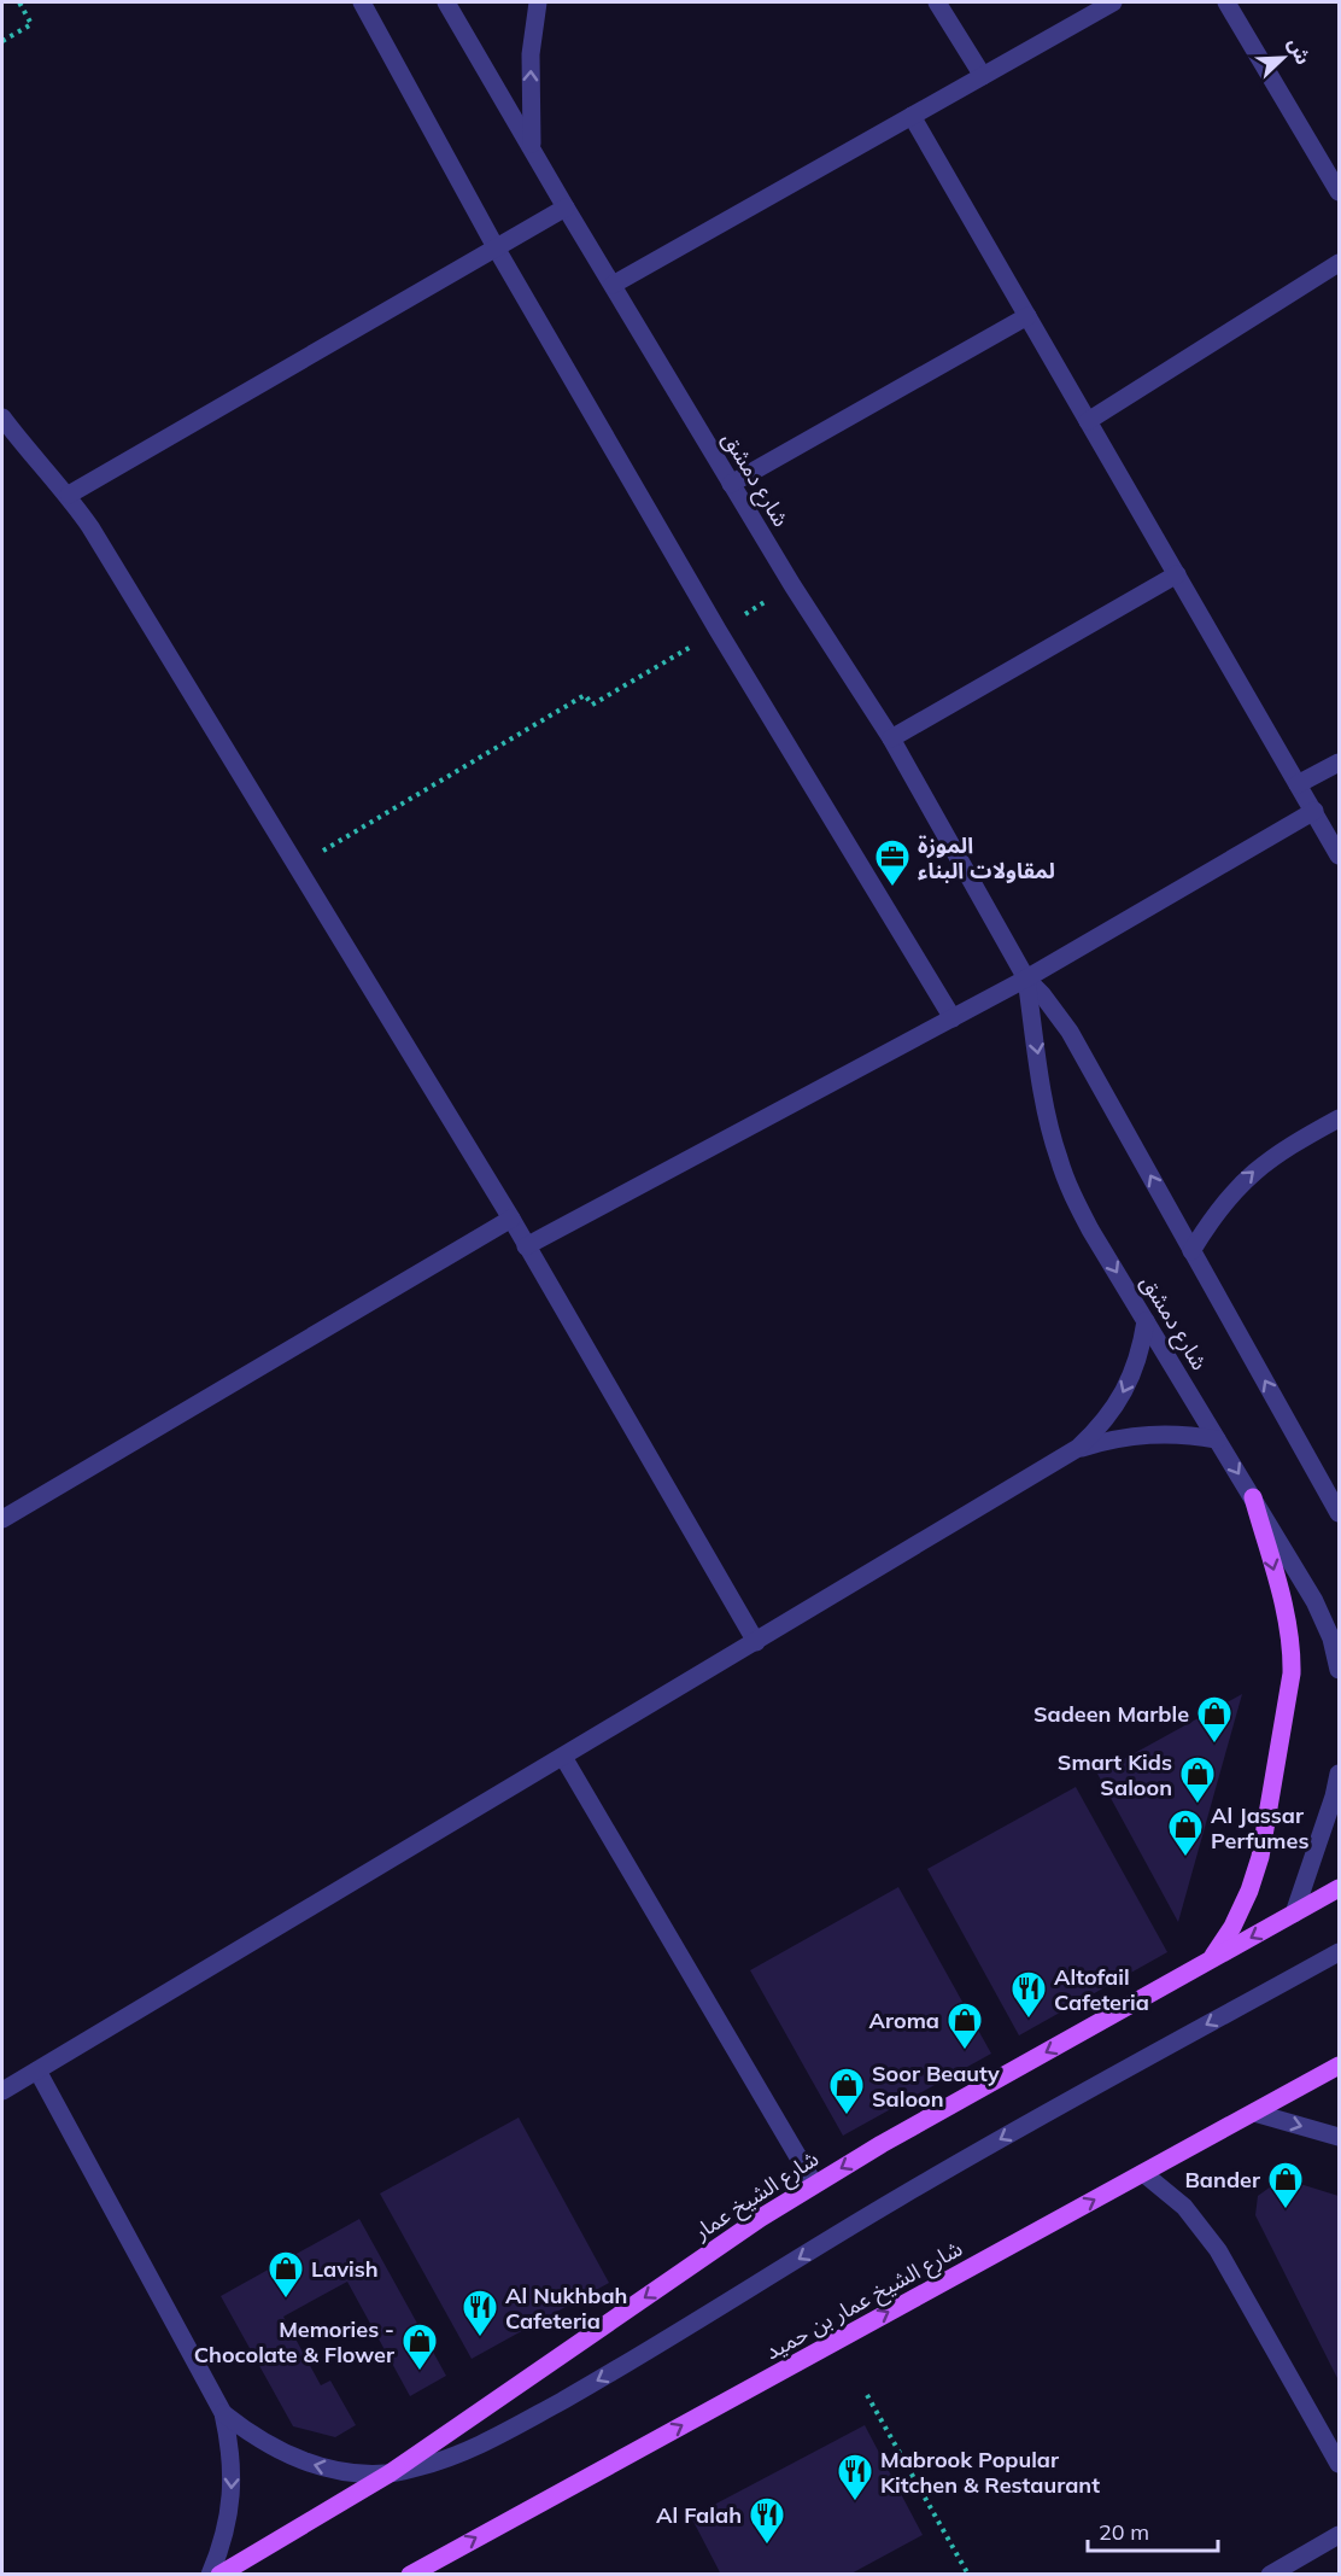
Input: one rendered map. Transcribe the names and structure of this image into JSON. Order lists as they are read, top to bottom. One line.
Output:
{"streets":{"main road":["شارع الشيخ عمار","شارع الشيخ عمار بن حميد"],"street":["شارع دمشق"]},"one_way":["شارع الشيخ عمار","شارع الشيخ عمار بن حميد"],"places":{"office":["الموزة لمقاولات البناء"],"shop":["Sadeen Marble","Smart Kids Saloon","Al Jassar Perfumes","Aroma","Soor Beauty Saloon","Bander","Lavish","Memories - Chocolate & Flower"],"restaurant":["Altofail Cafeteria","Al Nukhbah Cafeteria","Mabrook Popular Kitchen & Restaurant","Al Falah"]},"scale_bar":"20 m","north":"top right"}
